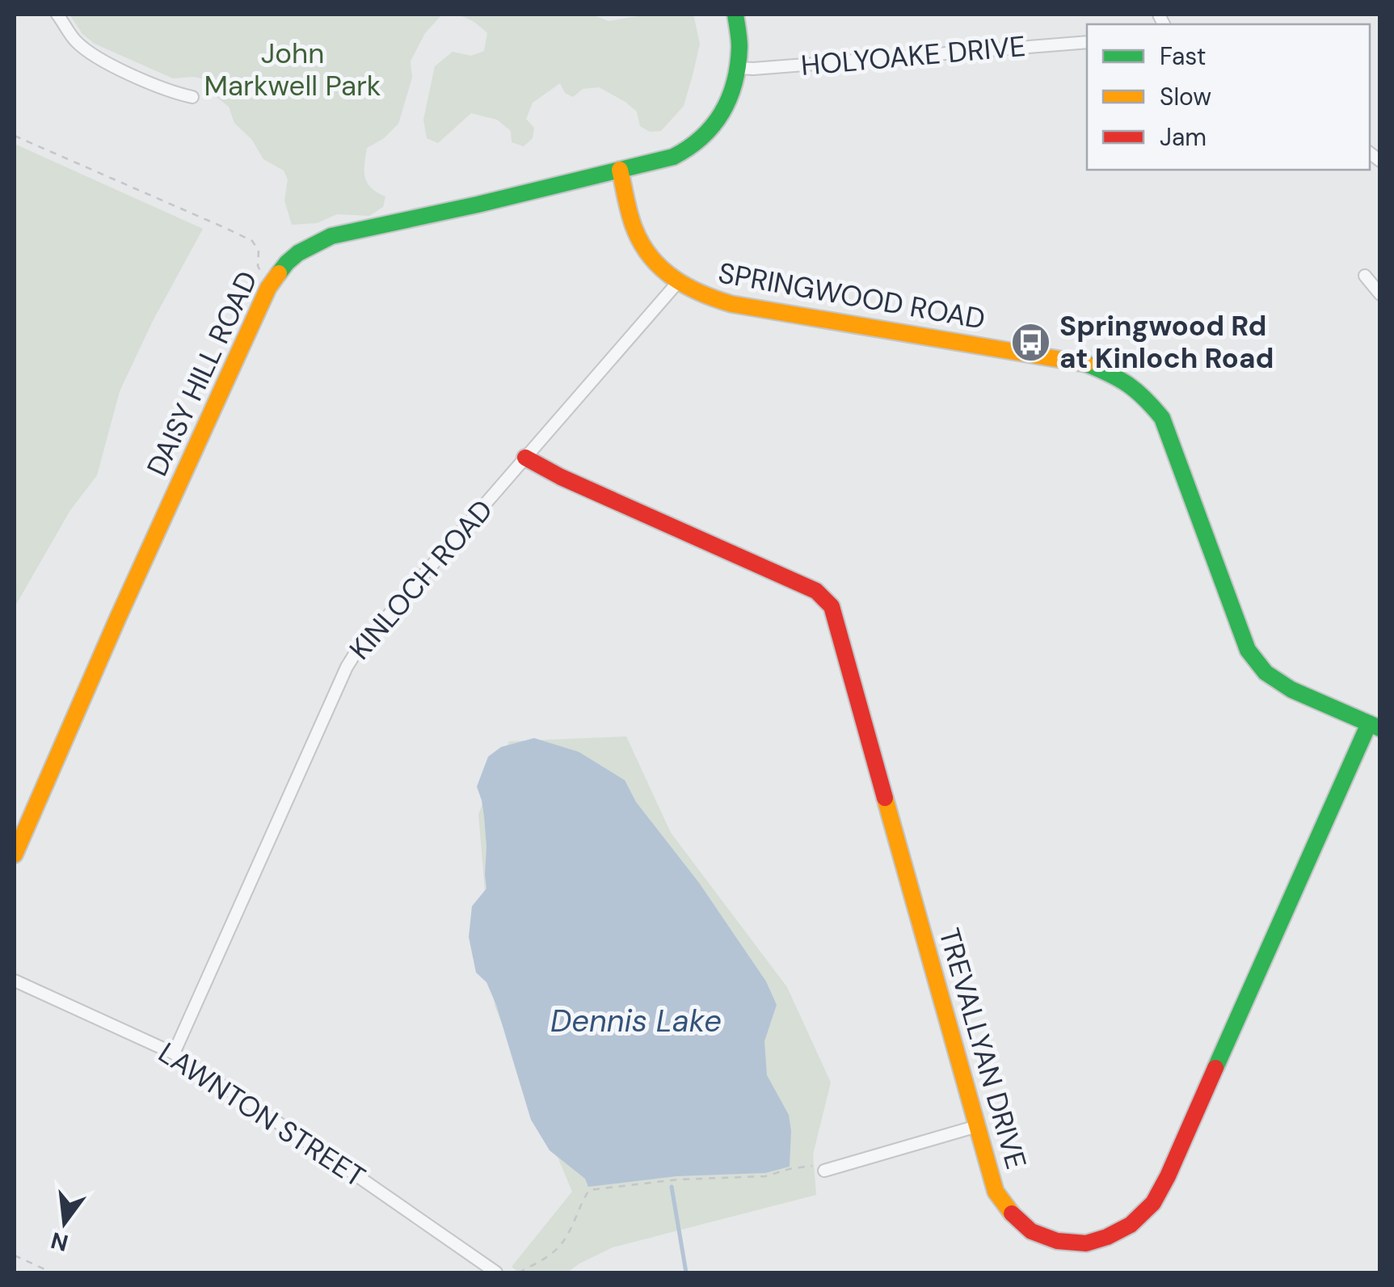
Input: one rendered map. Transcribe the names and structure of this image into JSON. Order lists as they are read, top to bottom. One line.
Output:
{"streets":{"street":["HOLYOAKE DRIVE","SPRINGWOOD ROAD","DAISY HILL ROAD","KINLOCH ROAD","TREVALLYAN DRIVE","LAWNTON STREET"]},"crossings":[["HOLYOAKE DRIVE","DAISY HILL ROAD"],["SPRINGWOOD ROAD","DAISY HILL ROAD"],["SPRINGWOOD ROAD","KINLOCH ROAD"],["SPRINGWOOD ROAD","TREVALLYAN DRIVE"],["KINLOCH ROAD","TREVALLYAN DRIVE"],["KINLOCH ROAD","LAWNTON STREET"]],"water":["Dennis Lake"],"parks":["John Markwell Park"],"places":{"bus stop":["Springwood Rd at Kinloch Road"]},"legend":["Fast","Slow","Jam"],"north":"bottom"}
